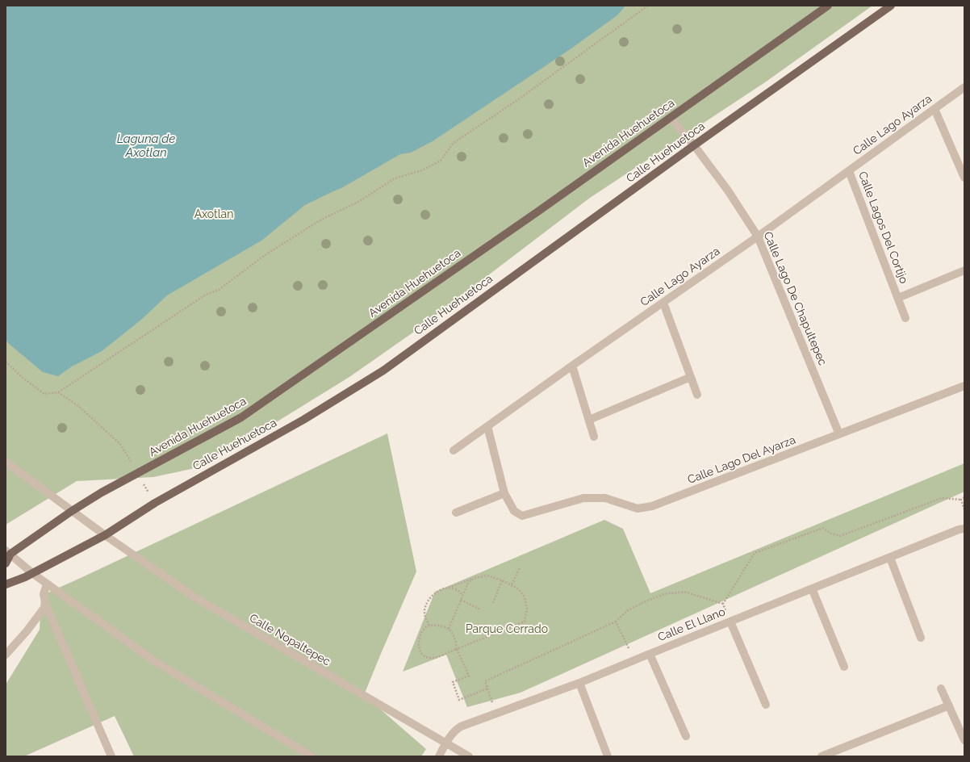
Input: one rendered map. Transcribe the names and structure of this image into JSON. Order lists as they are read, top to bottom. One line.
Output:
{"streets":{"main road":["Avenida Huehuetoca","Calle Huehuetoca"],"street":["Calle Lago Ayarza","Calle Lagos Del Cortijo","Calle Lago De Chapultepec","Calle Lago Del Ayarza","Calle El Llano","Calle Nopaltepec"]},"crossings":[["Calle Lago Ayarza","Calle Lagos Del Cortijo"],["Calle Lago Ayarza","Calle Lago De Chapultepec"],["Avenida Huehuetoca","Calle Lago De Chapultepec"],["Avenida Huehuetoca","Calle Nopaltepec"],["Calle Huehuetoca","Calle Lago De Chapultepec"],["Calle Huehuetoca","Calle Nopaltepec"],["Calle Lago De Chapultepec","Calle Lago Del Ayarza"],["Calle El Llano","Calle Nopaltepec"]],"water":["Laguna de Axotlan"],"parks":["Axotlan","Parque Cerrado"]}
